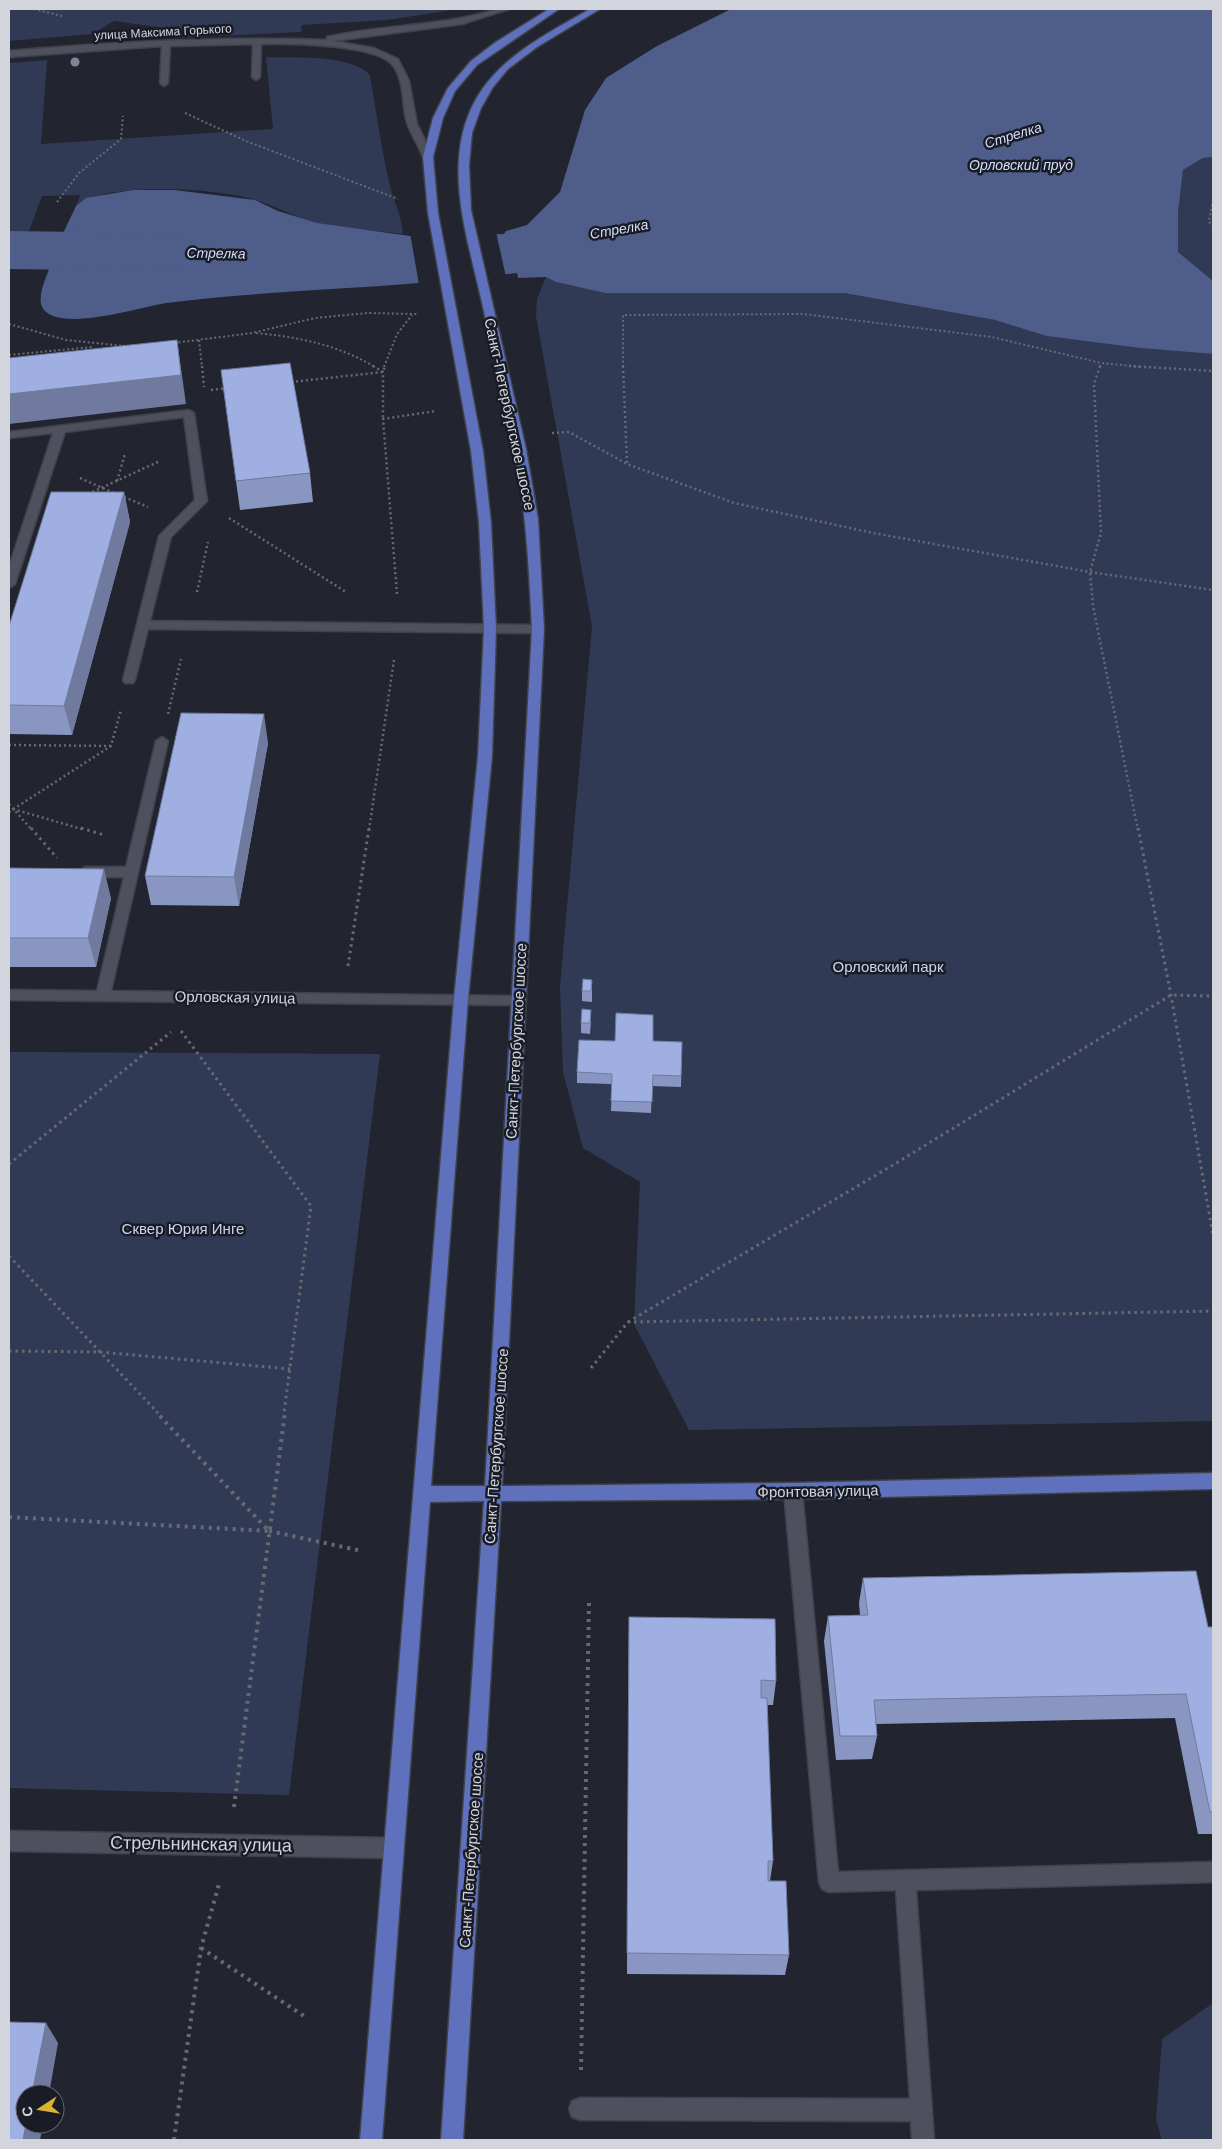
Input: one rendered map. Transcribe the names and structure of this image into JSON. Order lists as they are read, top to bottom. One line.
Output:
{"streets":{"main road":["Санкт-Петербургское шоссе","Фронтовая улица"],"street":["улица Максима Горького","Орловская улица","Стрельнинская улица"]},"crossings":[["Санкт-Петербургское шоссе","Орловская улица"],["Санкт-Петербургское шоссе","Фронтовая улица"]],"water":["Стрелка","Орловский пруд"],"parks":["Орловский парк","Сквер Юрия Инге"],"north":"left"}
